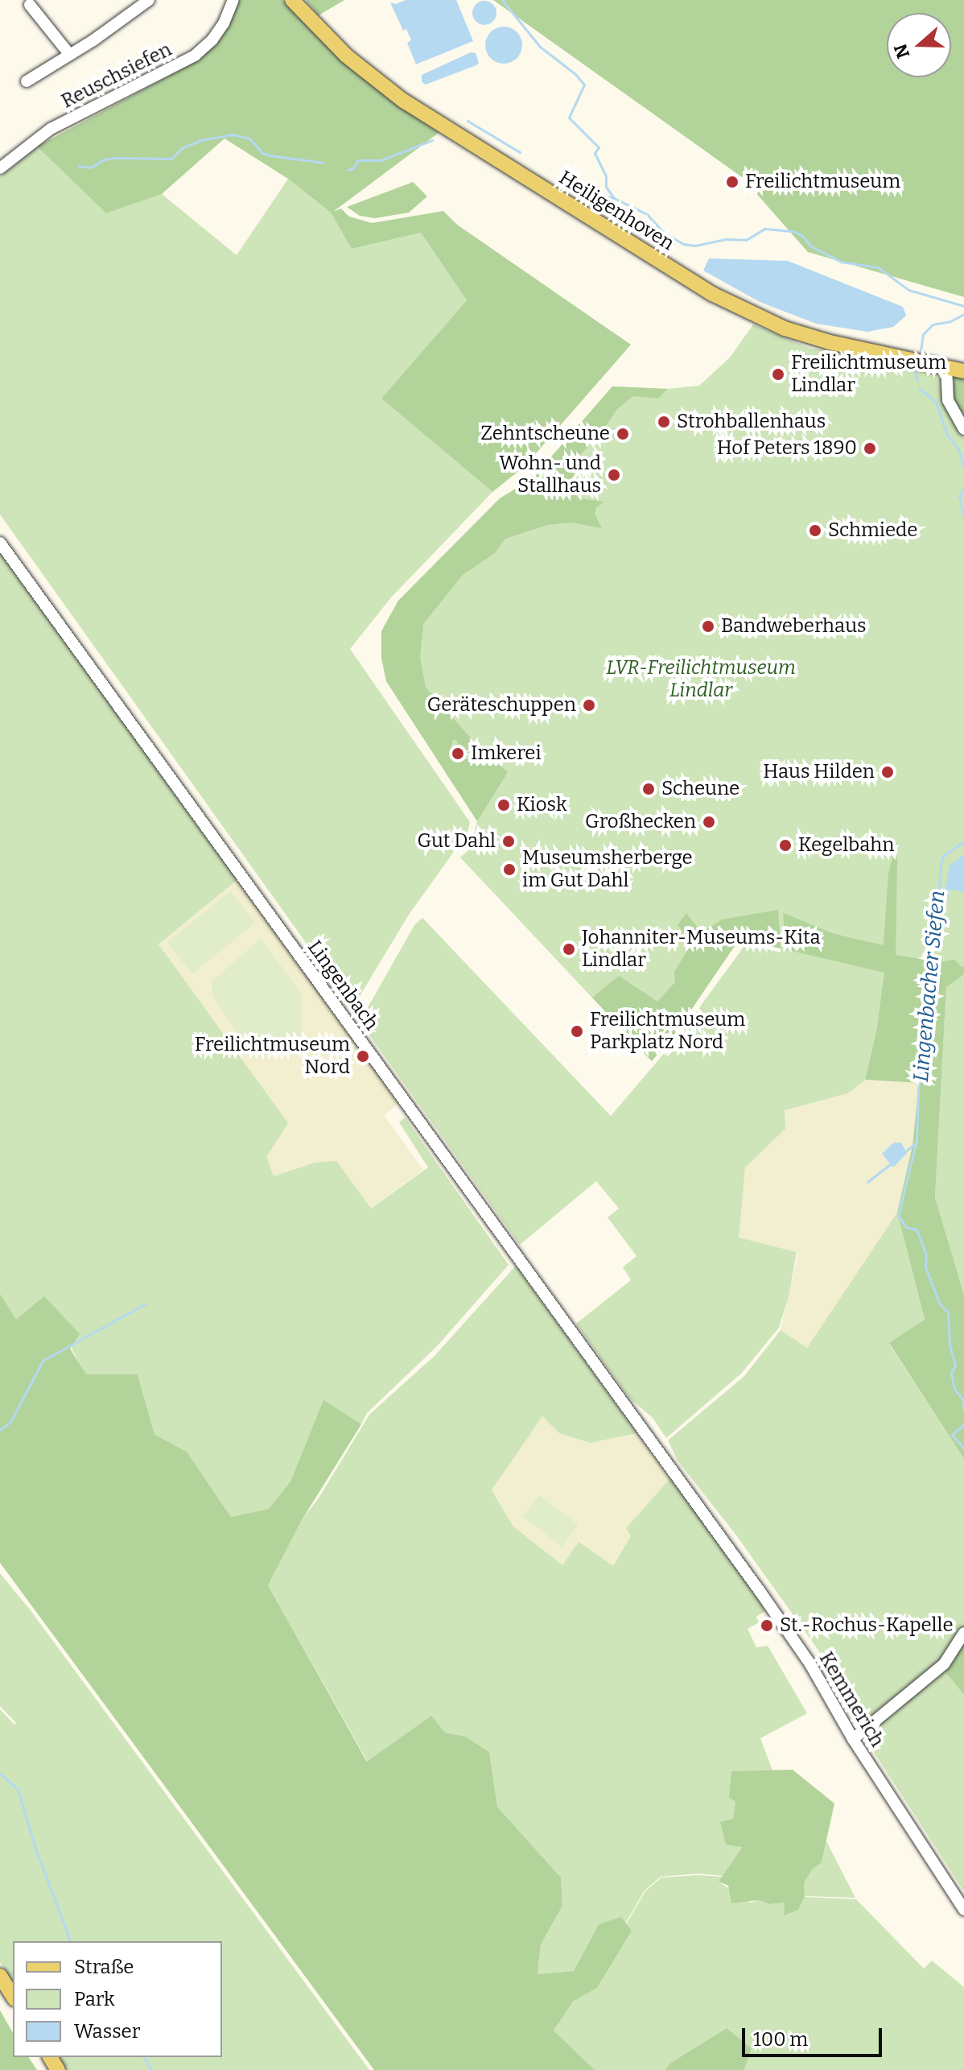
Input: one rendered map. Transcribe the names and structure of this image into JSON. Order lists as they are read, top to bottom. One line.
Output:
{"streets":{"main road":["Heiligenhoven"],"street":["Reuschsiefen","Lingenbach","Kemmerich"]},"crossings":[["Lingenbach","Kemmerich"]],"water":["Lingenbacher Siefen"],"parks":["LVR-Freilichtmuseum Lindlar"],"places":["Freilichtmuseum","Freilichtmuseum Lindlar","Strohballenhaus","Zehntscheune","Hof Peters 1890","Wohn- und Stallhaus","Schmiede","Bandweberhaus","Geräteschuppen","Imkerei","Haus Hilden","Scheune","Kiosk","Großhecken","Gut Dahl","Kegelbahn","Museumsherberge im Gut Dahl","Johanniter-Museums-Kita Lindlar","Freilichtmuseum Parkplatz Nord","Freilichtmuseum Nord","St.-Rochus-Kapelle"],"legend":["Straße","Park","Wasser"],"scale_bar":"100 m","north":"left"}
